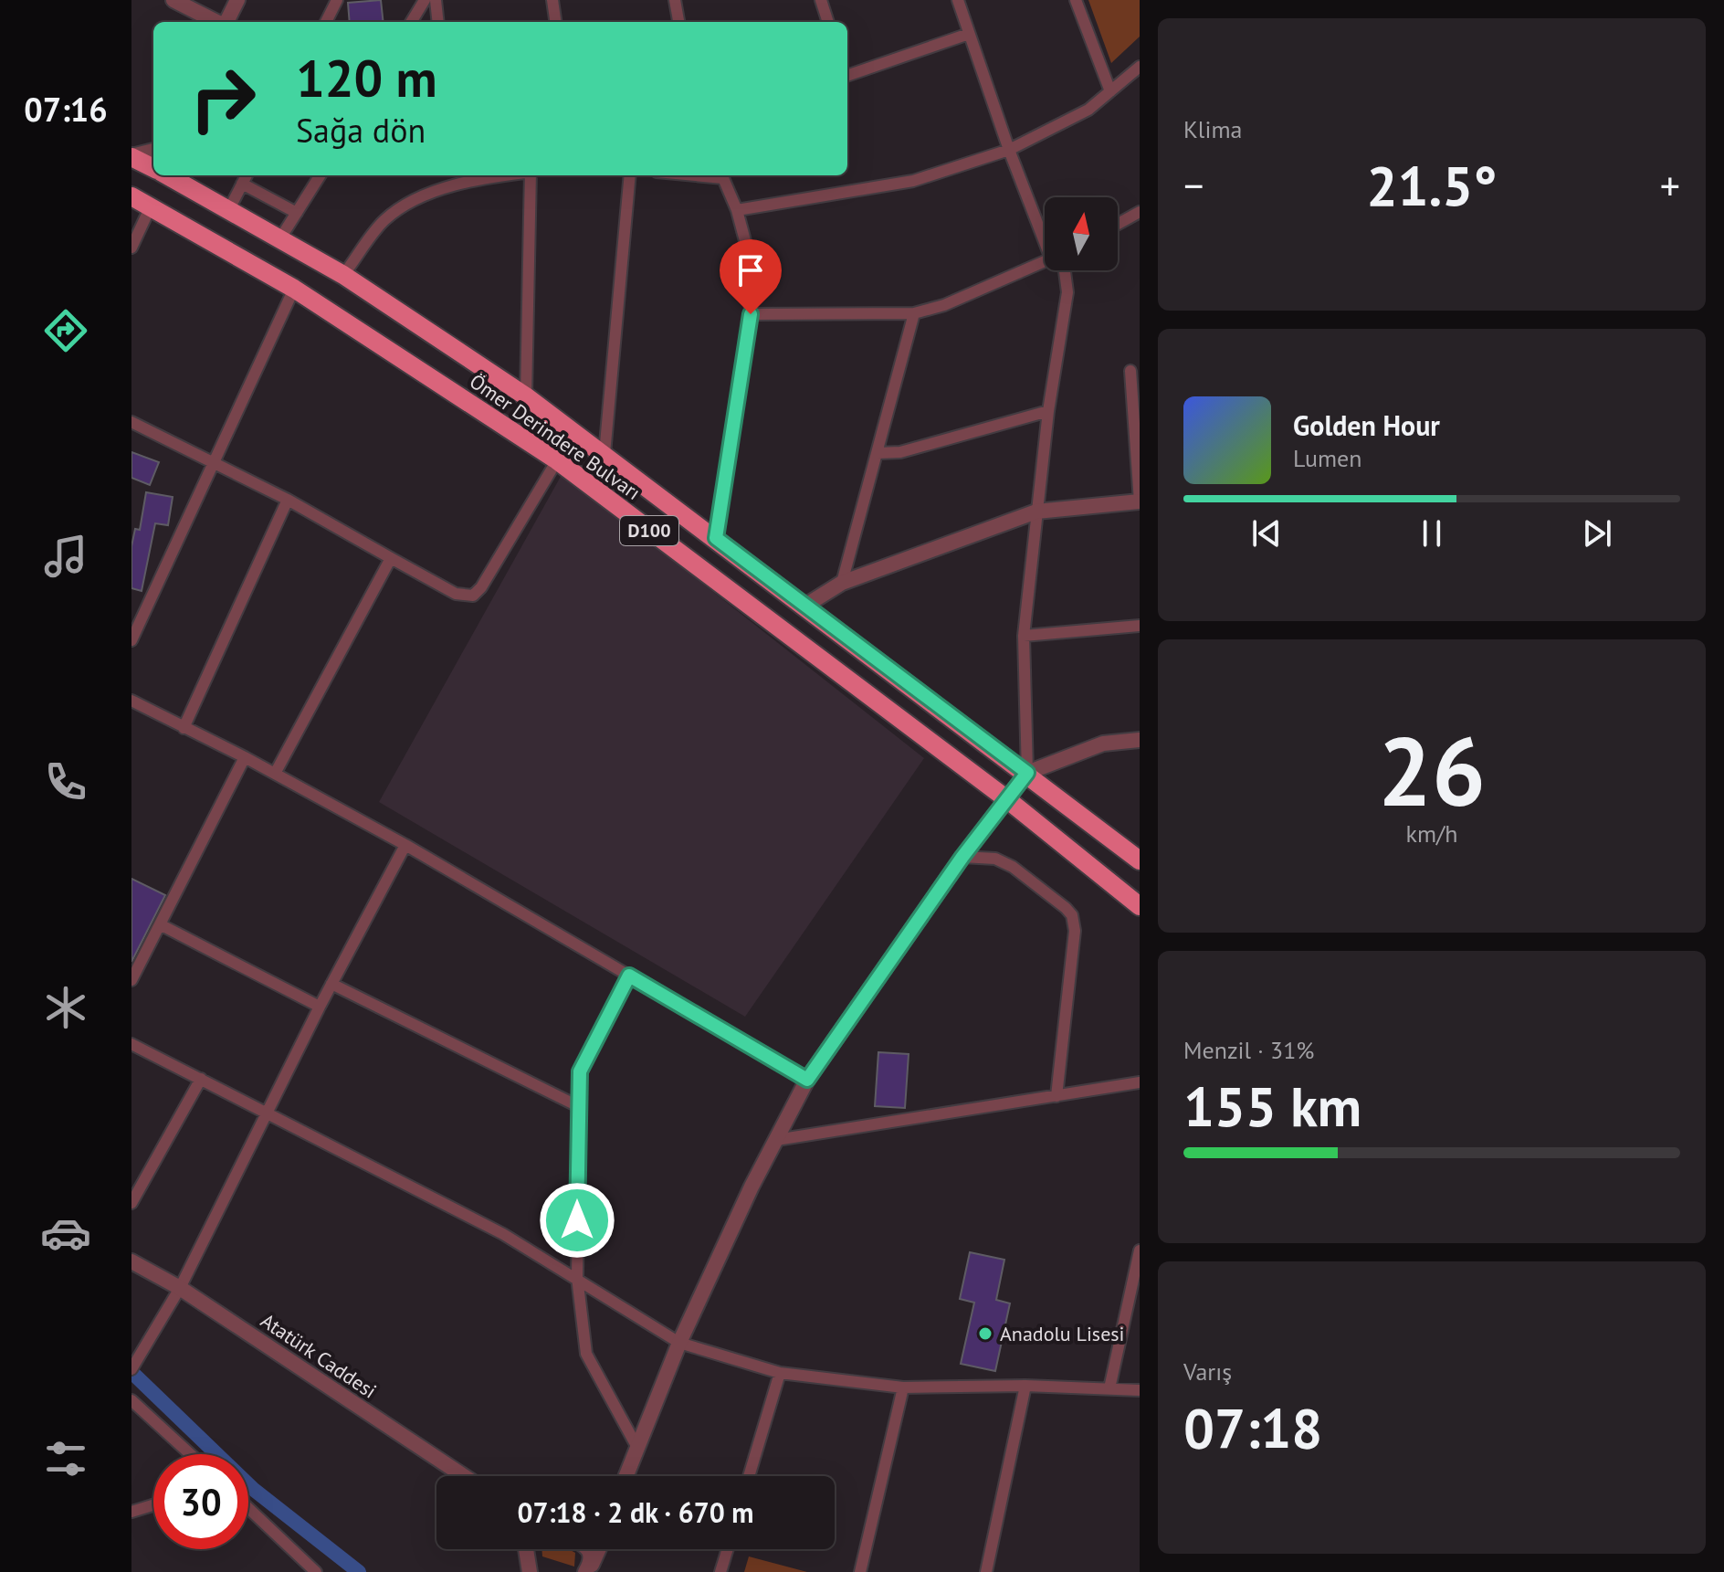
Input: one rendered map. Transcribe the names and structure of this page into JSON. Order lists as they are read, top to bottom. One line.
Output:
{"streets":{"highway":["Ömer Derindere Bulvarı","D100"],"street":["Atatürk Caddesi"]},"places":["Anadolu Lisesi"],"north":"top","page":{"tabs":"07:16","tile":["Klima",["26","km/h"],["Menzil · 31%","155 km"],["Varış","07:18"]],"turn":["120 m","Sağa dön"],"heat":["−","21.5°","+"],"song":["Golden Hour","Lumen"],"limit":"30","trip":"07:18 · 2 dk · 670 m"}}
